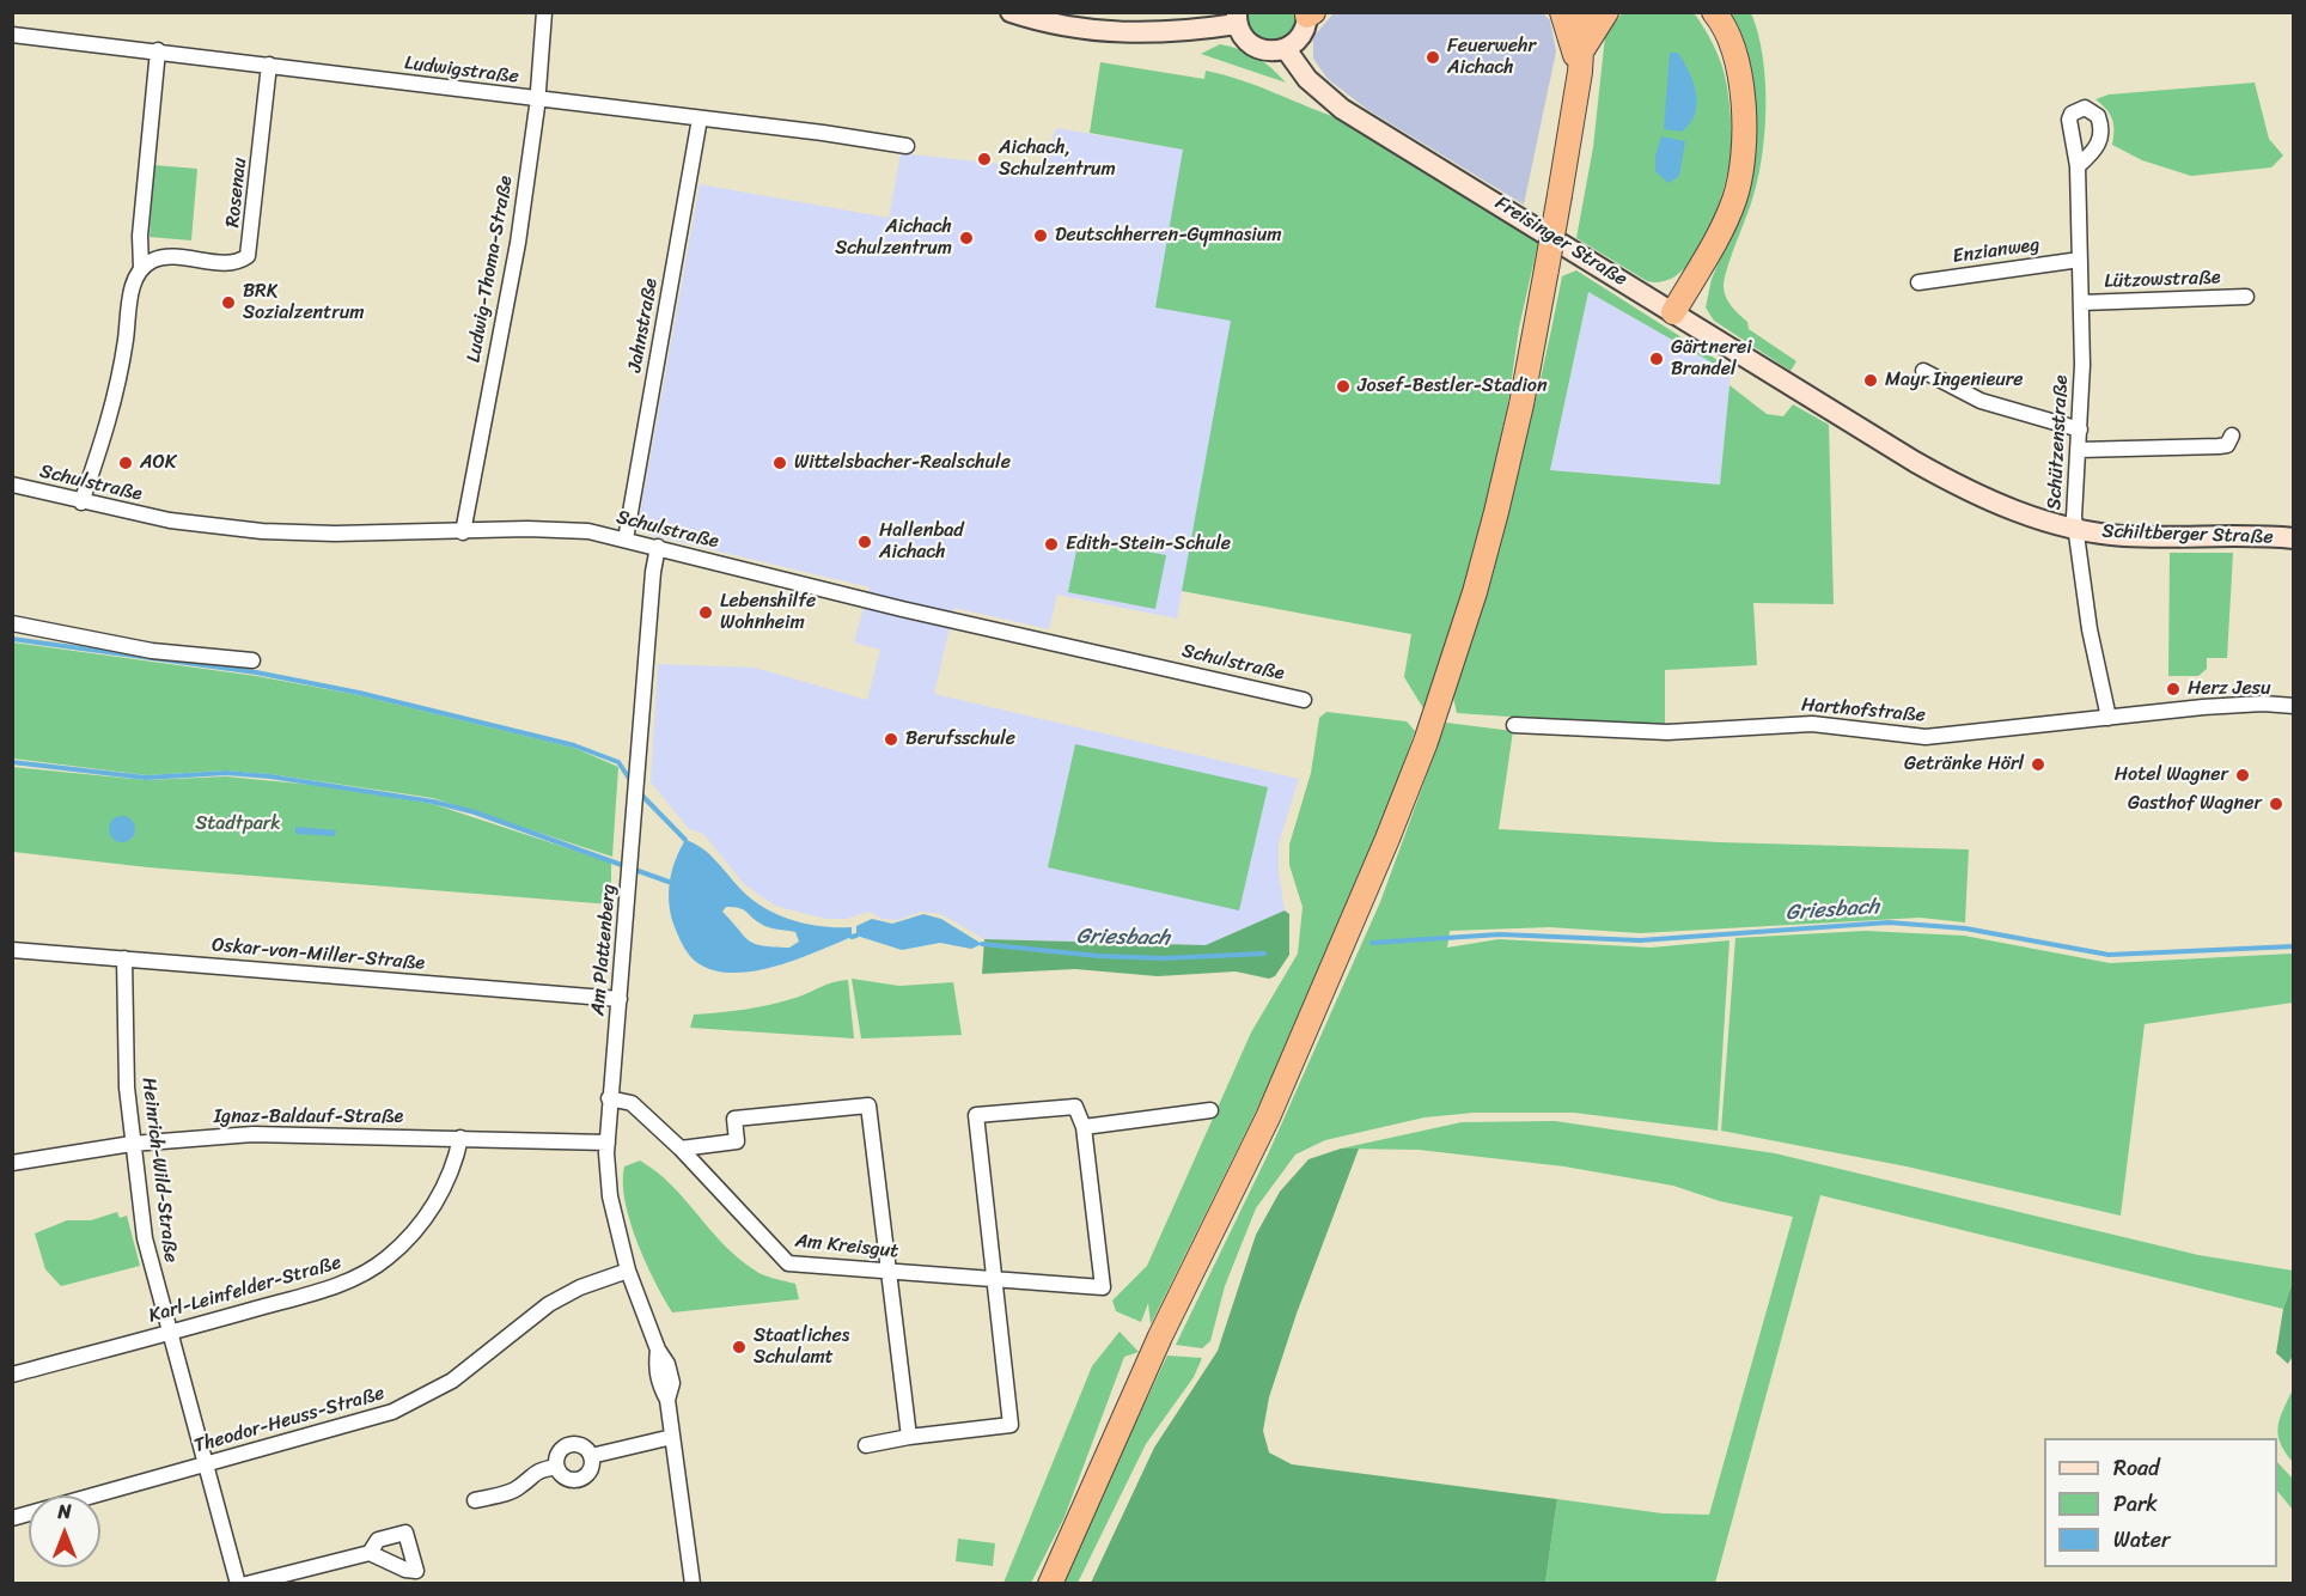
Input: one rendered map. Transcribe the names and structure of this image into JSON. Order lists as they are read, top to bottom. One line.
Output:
{"streets":{"main road":["Freisinger Straße","Schiltberger Straße"],"street":["Ludwigstraße","Rosenau","Enzianweg","Ludwig-Thoma-Straße","Lützowstraße","Jahnstraße","Schützenstraße","Schulstraße","Harthofstraße","Am Plattenberg","Oskar-von-Miller-Straße","Ignaz-Baldauf-Straße","Heinrich-Wild-Straße","Am Kreisgut","Karl-Leinfelder-Straße","Theodor-Heuss-Straße"]},"crossings":[["Ludwigstraße","Rosenau"],["Ludwigstraße","Ludwig-Thoma-Straße"],["Ludwigstraße","Jahnstraße"],["Freisinger Straße","Schiltberger Straße"],["Enzianweg","Schützenstraße"],["Ludwig-Thoma-Straße","Schulstraße"],["Lützowstraße","Schützenstraße"],["Jahnstraße","Schulstraße"],["Schützenstraße","Schiltberger Straße"],["Schützenstraße","Harthofstraße"],["Schulstraße","Am Plattenberg"],["Am Plattenberg","Oskar-von-Miller-Straße"],["Am Plattenberg","Ignaz-Baldauf-Straße"],["Am Plattenberg","Am Kreisgut"],["Am Plattenberg","Theodor-Heuss-Straße"],["Oskar-von-Miller-Straße","Heinrich-Wild-Straße"],["Ignaz-Baldauf-Straße","Heinrich-Wild-Straße"],["Ignaz-Baldauf-Straße","Karl-Leinfelder-Straße"],["Heinrich-Wild-Straße","Karl-Leinfelder-Straße"],["Heinrich-Wild-Straße","Theodor-Heuss-Straße"]],"water":["Griesbach"],"parks":["Stadtpark"],"places":["Feuerwehr Aichach","Aichach, Schulzentrum","Deutschherren-Gymnasium","Aichach Schulzentrum","BRK Sozialzentrum","Gärtnerei Brandel","Mayr Ingenieure","Josef-Bestler-Stadion","AOK","Wittelsbacher-Realschule","Hallenbad Aichach","Edith-Stein-Schule","Lebenshilfe Wohnheim","Herz Jesu","Berufsschule","Getränke Hörl","Hotel Wagner","Gasthof Wagner","Staatliches Schulamt"],"legend":["Road","Park","Water"],"north":"top"}
